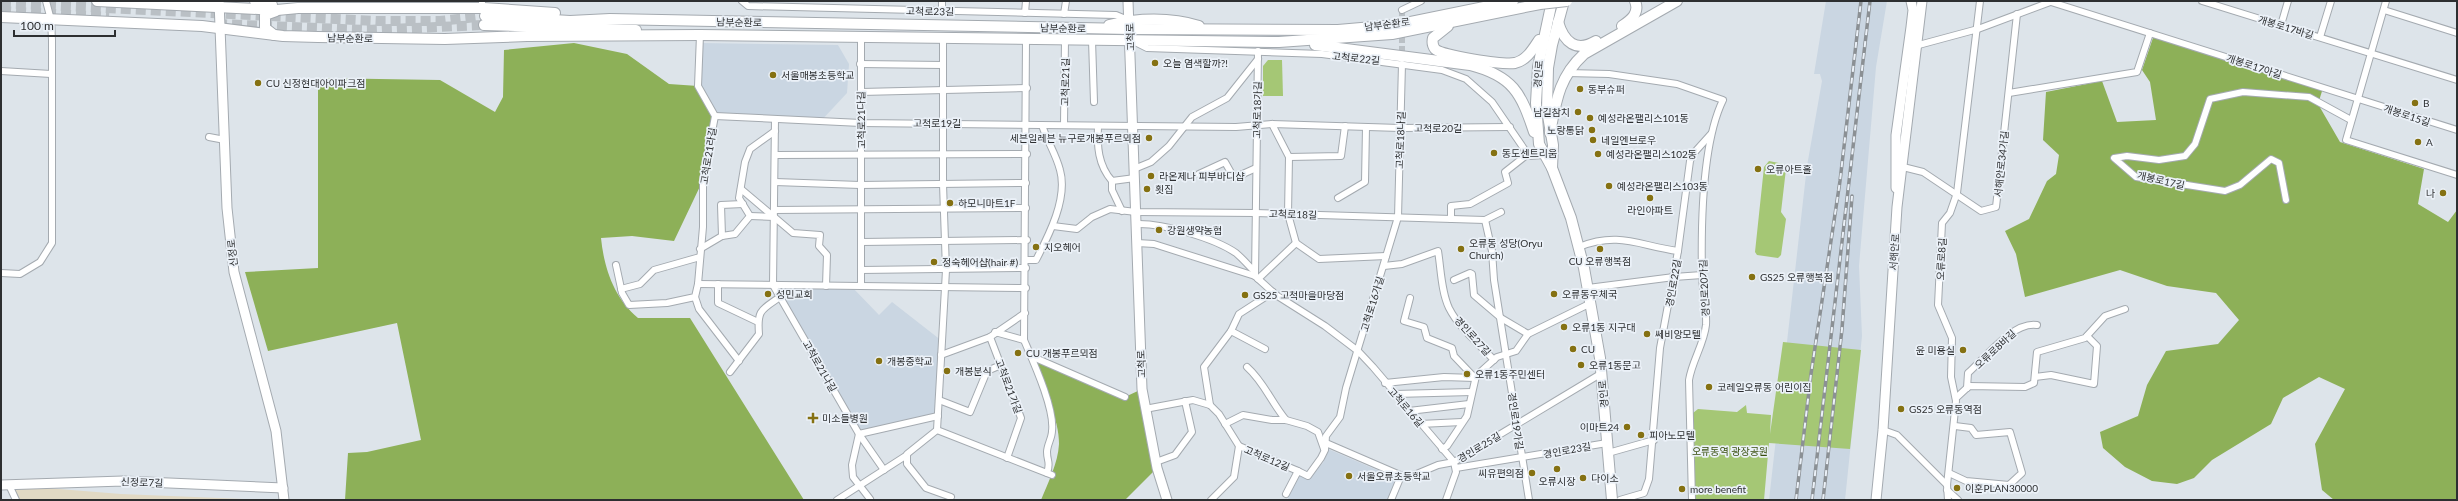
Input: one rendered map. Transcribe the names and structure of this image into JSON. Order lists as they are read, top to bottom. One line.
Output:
{"streets":{"main road":["남부순환로","고척로","경인로","서해안로","신정로","신정로7길"],"street":["고척로23길","개봉로17바길","고척로22길","개봉로17아길","고척로21길","고척로18가길","개봉로15길","고척로21다길","고척로19길","고척로20길","고척로18나길","고척로21라길","서해안로34가길","개봉로17길","고척로18길","오류로8길","경인로22길","경인로20가길","고척로16가길","경인로27길","오류로8바길","고척로21나길","고척로21가길","고척로16길","경인로19가길","경인로25길","경인로23길","고척로12길"]},"crossings":[["고척로23길","남부순환로"],["고척로23길","고척로"],["남부순환로","고척로"],["남부순환로","고척로22길"],["남부순환로","경인로"],["남부순환로","고척로21길"],["남부순환로","고척로21다길"],["남부순환로","고척로21라길"],["남부순환로","신정로"],["고척로","고척로22길"],["고척로","고척로19길"],["고척로","고척로20길"],["고척로","고척로18길"],["고척로","고척로16길"],["고척로22길","고척로18가길"],["고척로22길","고척로20길"],["고척로22길","고척로18나길"],["개봉로17아길","개봉로15길"],["경인로","경인로27길"],["경인로","경인로25길"],["경인로","경인로23길"],["고척로21길","고척로19길"],["고척로18가길","고척로20길"],["고척로18가길","고척로18길"],["고척로18가길","고척로16길"],["고척로21다길","고척로19길"],["고척로19길","고척로20길"],["고척로19길","고척로21라길"],["고척로20길","고척로18나길"],["고척로18나길","고척로18길"],["고척로18나길","고척로16가길"],["서해안로34가길","서해안로"],["서해안로34가길","오류로8길"],["고척로18길","고척로16가길"],["신정로","신정로7길"],["경인로22길","경인로20가길"],["고척로16가길","경인로27길"],["고척로16가길","고척로16길"],["경인로27길","경인로19가길"],["고척로16길","경인로25길"],["고척로16길","경인로23길"],["고척로16길","고척로12길"],["경인로19가길","경인로25길"],["경인로19가길","경인로23길"],["경인로25길","경인로23길"]],"parks":["오류동역 광장공원"],"places":{"other":["오늘 염색할까?!","서울매봉초등학교","CU 신정현대아이파크점","동부슈퍼","B","남길참치","예성라온팰리스101동","노랑통닭","세븐일레븐 뉴구로개봉푸르뫼점","네일엔브로우","A","동도센트리움","예성라온팰리스102동","오류아트홀","라온제나 피부바디샵","예성라온팰리스103동","횟집","나","라인아파트","하모니마트1F","강원생약농협","지오헤어","오류동 성당(Oryu Church)","CU 오류행복점","정숙헤어샵(hair #)","GS25 오류행복점","성민교회","오류동우체국","GS25 고척마을마당점","오류1동 지구대","쎄비앙모텔","CU","윤 미용실","CU 개봉푸르뫼점","개봉중학교","오류1동문고","개봉분식","오류1동주민센터","코레일오류동 어린이집","GS25 오류동역점","이마트24","피아노모텔","오류시장","씨유편의점","서울오류초등학교","다이소","이훈PLAN30000","more benefit"],"health":["미소들병원"]},"scale_bar":"100 m"}
